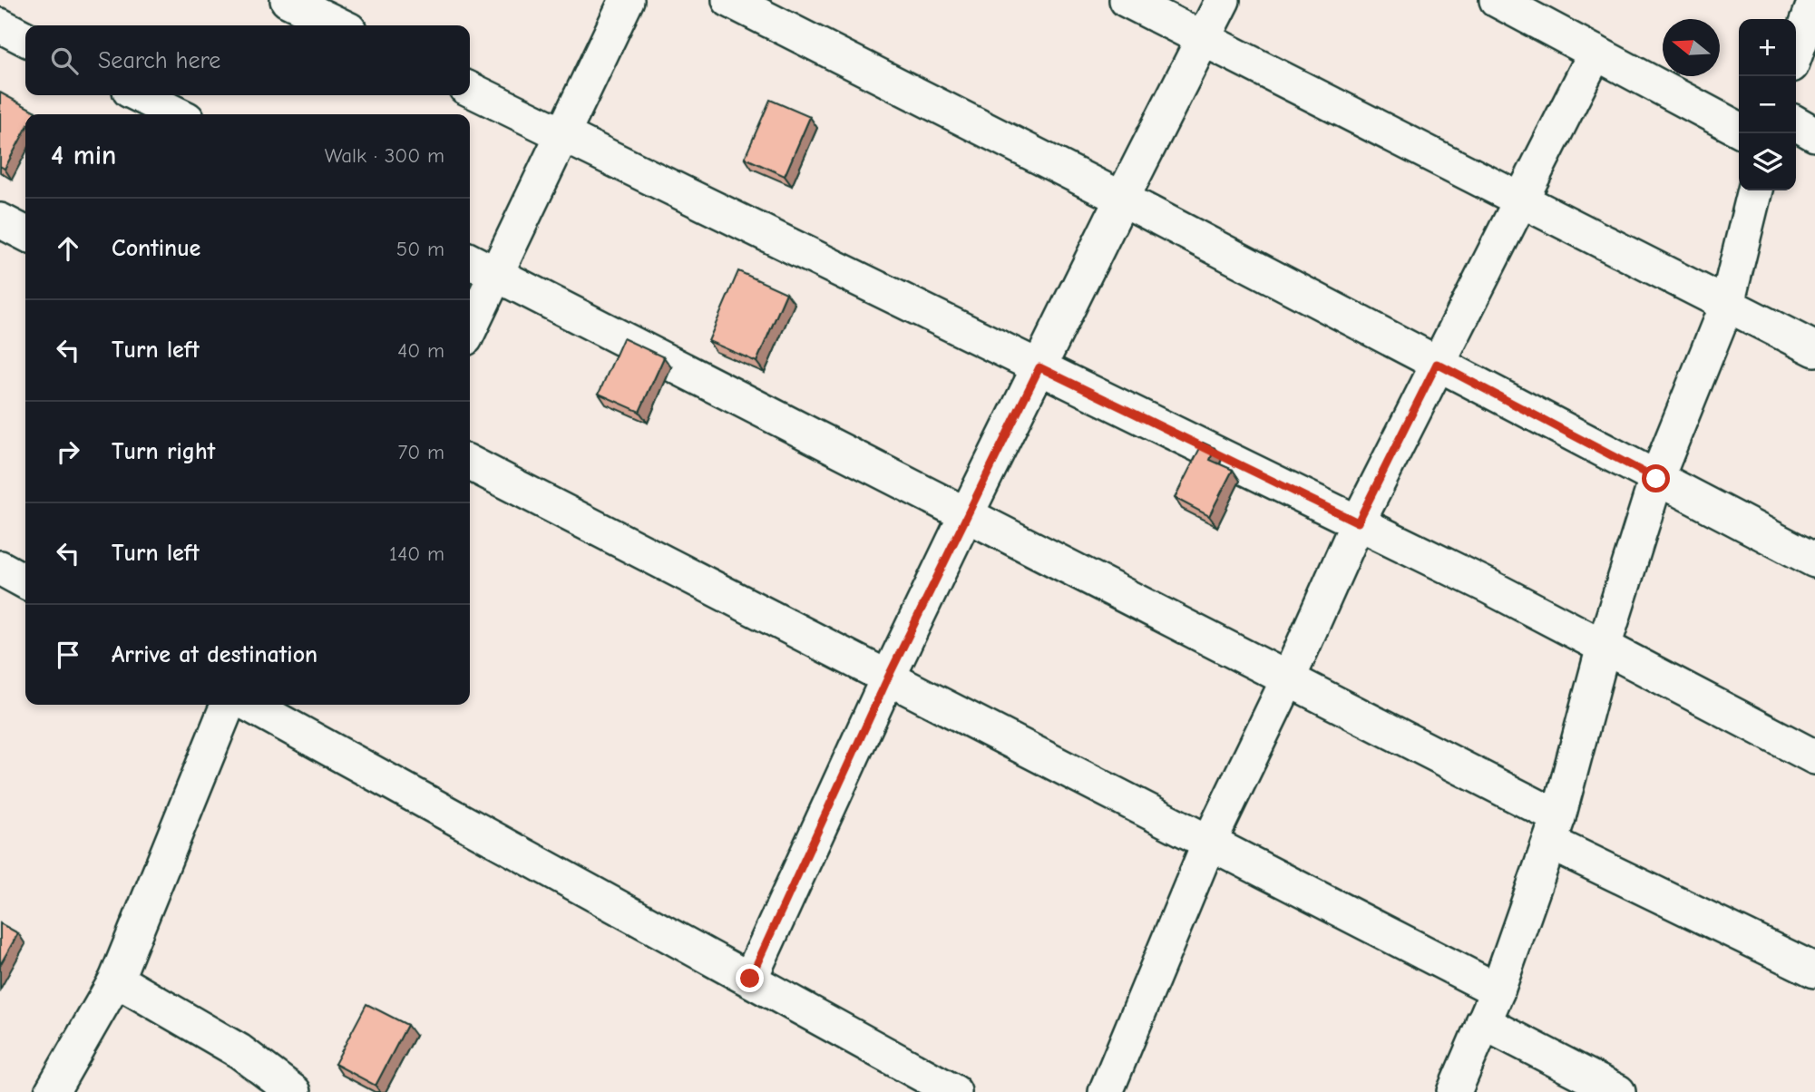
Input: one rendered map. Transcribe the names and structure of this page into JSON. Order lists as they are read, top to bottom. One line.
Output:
{"north":"left","page":{"map_buttons":["+","−"],"search":"Search here","heading":["4 min","Walk · 300 m"],"list":[["Continue","50 m"],["Turn left","40 m"],["Turn right","70 m"],["Turn left","140 m"],"Arrive at destination"]}}
